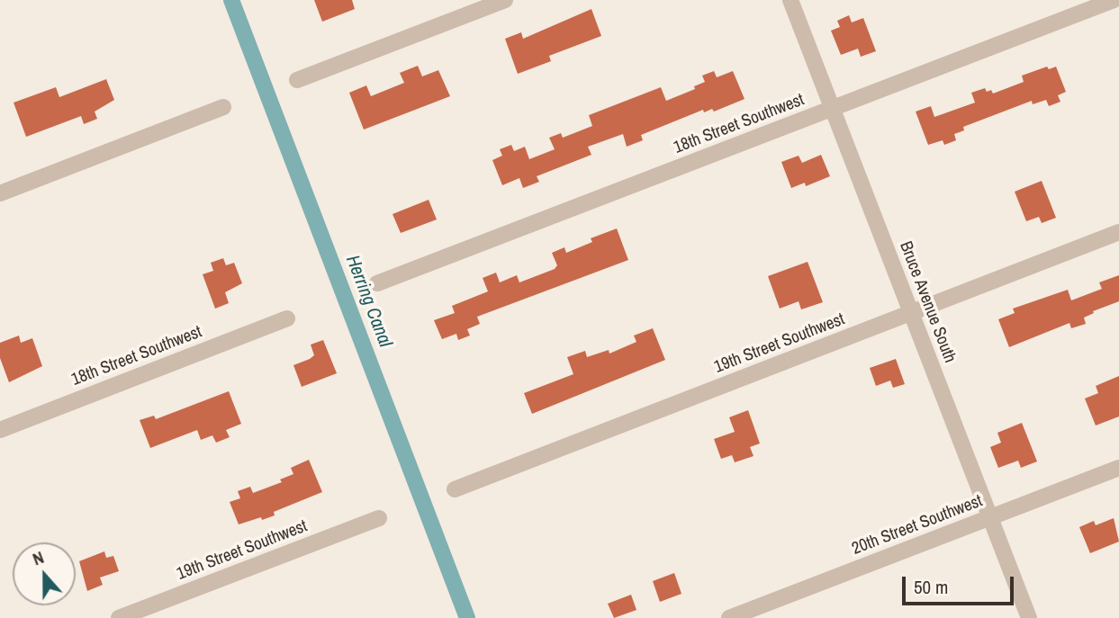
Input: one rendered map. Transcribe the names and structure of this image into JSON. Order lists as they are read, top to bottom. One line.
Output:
{"streets":{"street":["18th Street Southwest","Bruce Avenue South","19th Street Southwest","20th Street Southwest"]},"crossings":[["18th Street Southwest","Bruce Avenue South"],["Bruce Avenue South","19th Street Southwest"],["Bruce Avenue South","20th Street Southwest"]],"water":["Herring Canal"],"scale_bar":"50 m","north":"top"}
